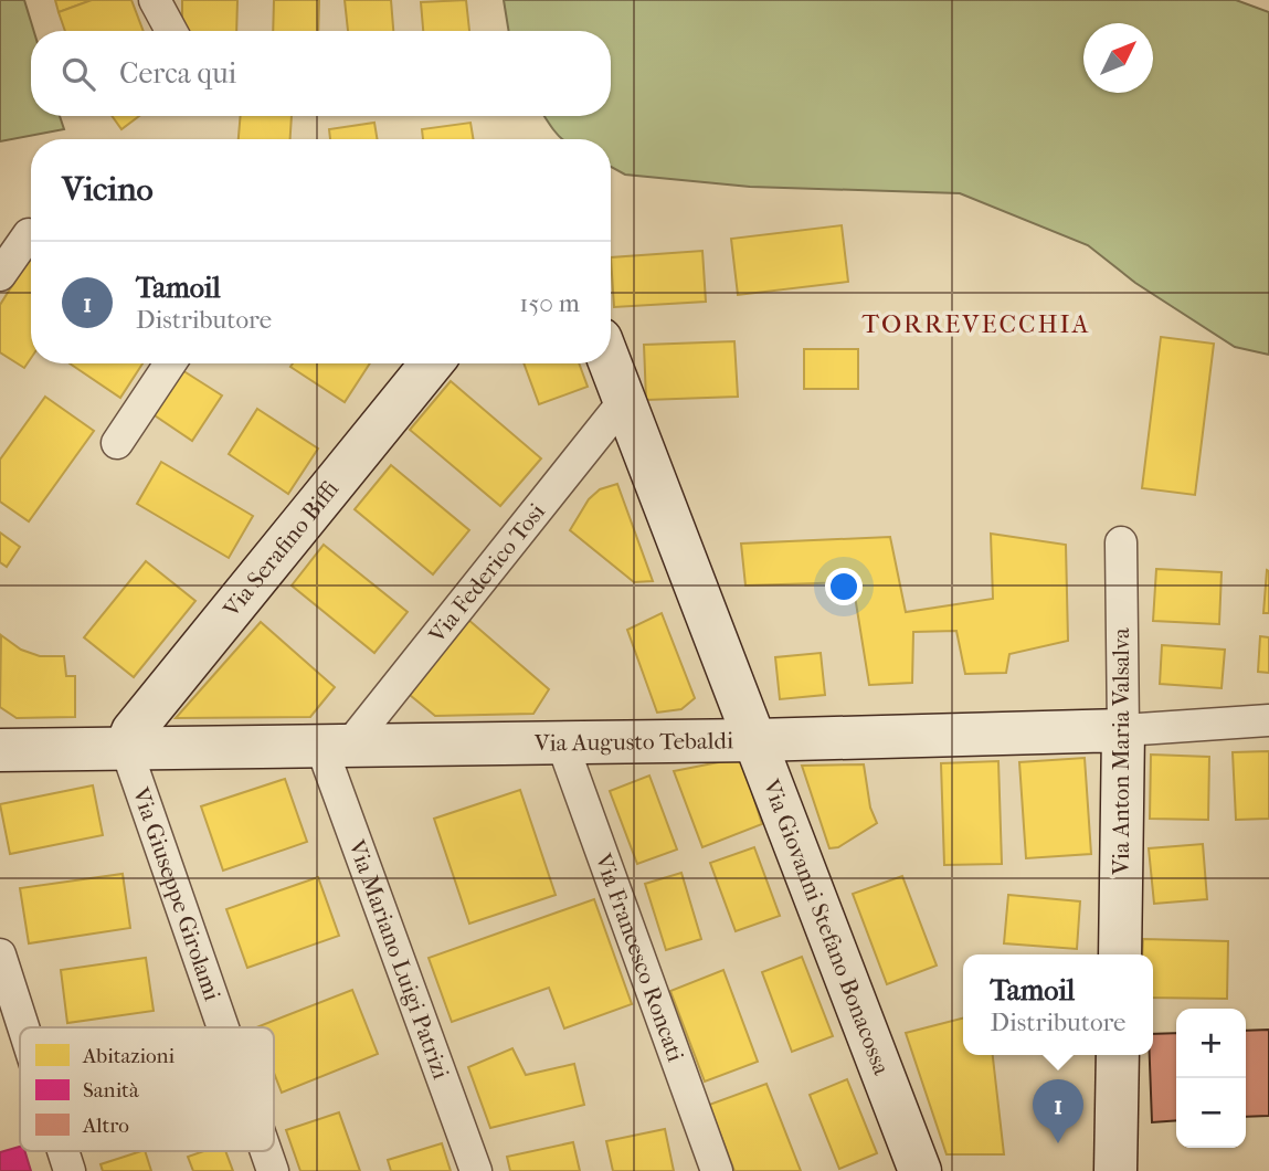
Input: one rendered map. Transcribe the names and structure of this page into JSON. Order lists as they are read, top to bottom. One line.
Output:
{"streets":{"street":["Via Serafino Biffi","Via Federico Tosi","Via Augusto Tebaldi","Via Anton Maria Valsalva","Via Giuseppe Girolami","Via Giovanni Stefano Bonacossa","Via Francesco Roncati","Via Mariano Luigi Patrizi"]},"crossings":[["Via Serafino Biffi","Via Augusto Tebaldi"],["Via Serafino Biffi","Via Giuseppe Girolami"],["Via Federico Tosi","Via Augusto Tebaldi"],["Via Federico Tosi","Via Giovanni Stefano Bonacossa"],["Via Federico Tosi","Via Mariano Luigi Patrizi"],["Via Augusto Tebaldi","Via Anton Maria Valsalva"],["Via Augusto Tebaldi","Via Giuseppe Girolami"],["Via Augusto Tebaldi","Via Giovanni Stefano Bonacossa"],["Via Augusto Tebaldi","Via Francesco Roncati"],["Via Augusto Tebaldi","Via Mariano Luigi Patrizi"]],"districts":["TORREVECCHIA"],"legend":["Abitazioni","Sanità","Altro"],"north":"top right","page":{"search":"Cerca qui","heading":"Vicino","list":[{"mark":"1","name":"Tamoil","note":"Distributore","value":"150 m"}],"popup":["Tamoil","Distributore"],"map_buttons":["+","−"],"pins":"1"}}
